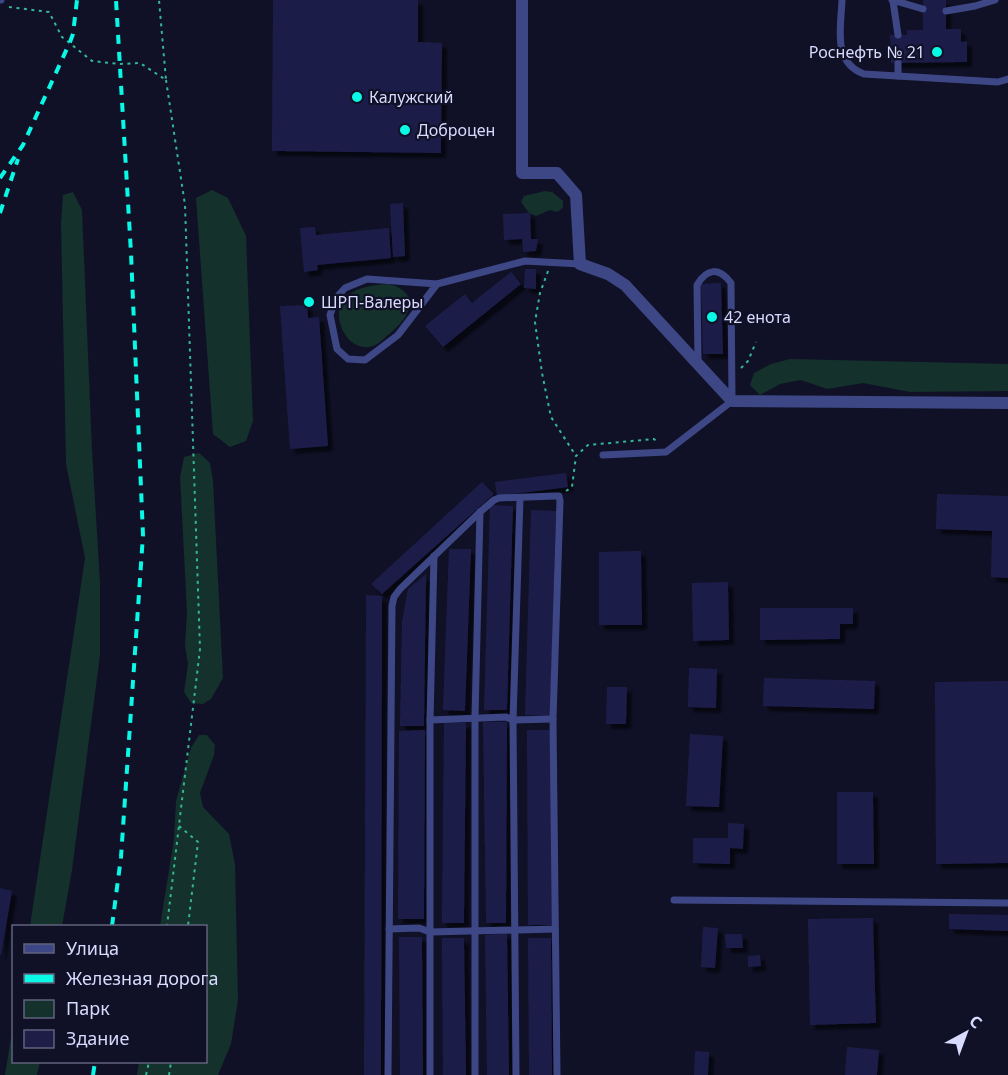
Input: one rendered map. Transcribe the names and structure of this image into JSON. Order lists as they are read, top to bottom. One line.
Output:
{"places":["Роснефть № 21","Калужский","Доброцен","ШРП-Валеры","42 енота"],"legend":["Улица","Железная дорога","Парк","Здание"],"north":"top right"}
